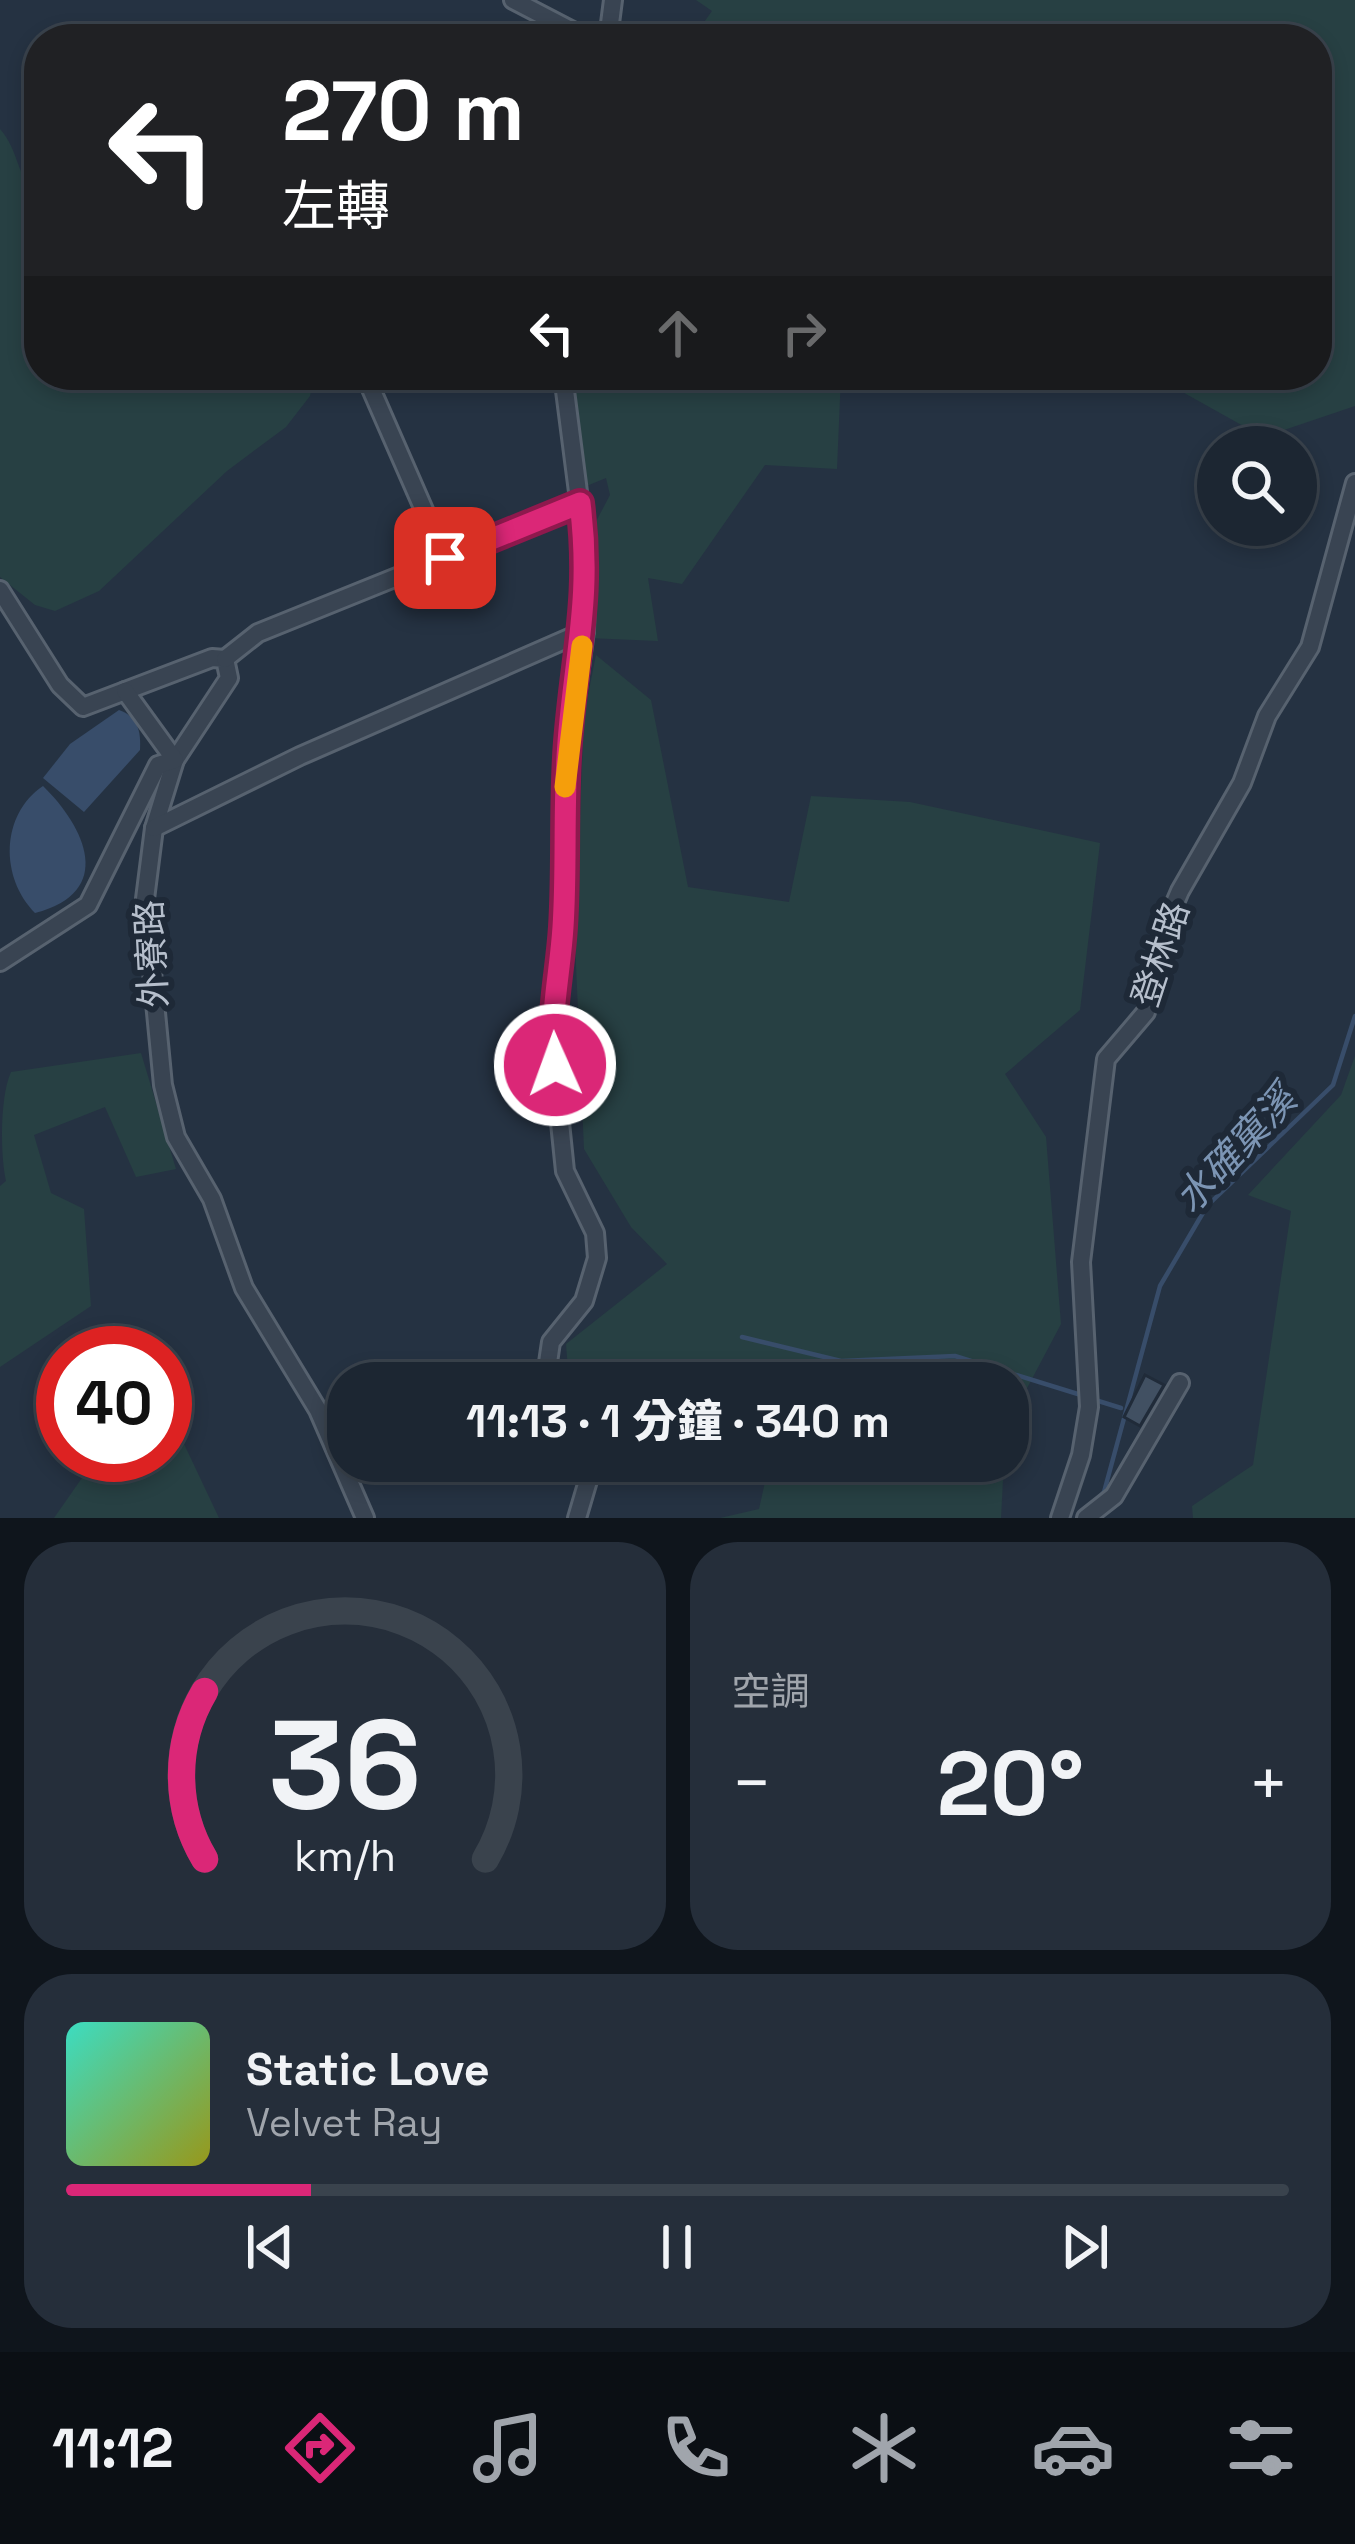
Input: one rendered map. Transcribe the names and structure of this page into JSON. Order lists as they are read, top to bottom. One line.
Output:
{"streets":{"street":["外寮路","登林路"]},"water":["水確窠溪"],"page":{"turn":["270 m","左轉"],"limit":"40","trip":"11:13 · 1 分鐘 · 340 m","tile":"空調","heat":["−","20°","+"],"song":["Static Love","Velvet Ray"],"tabs":"11:12","gauge":["36","km/h"]}}
